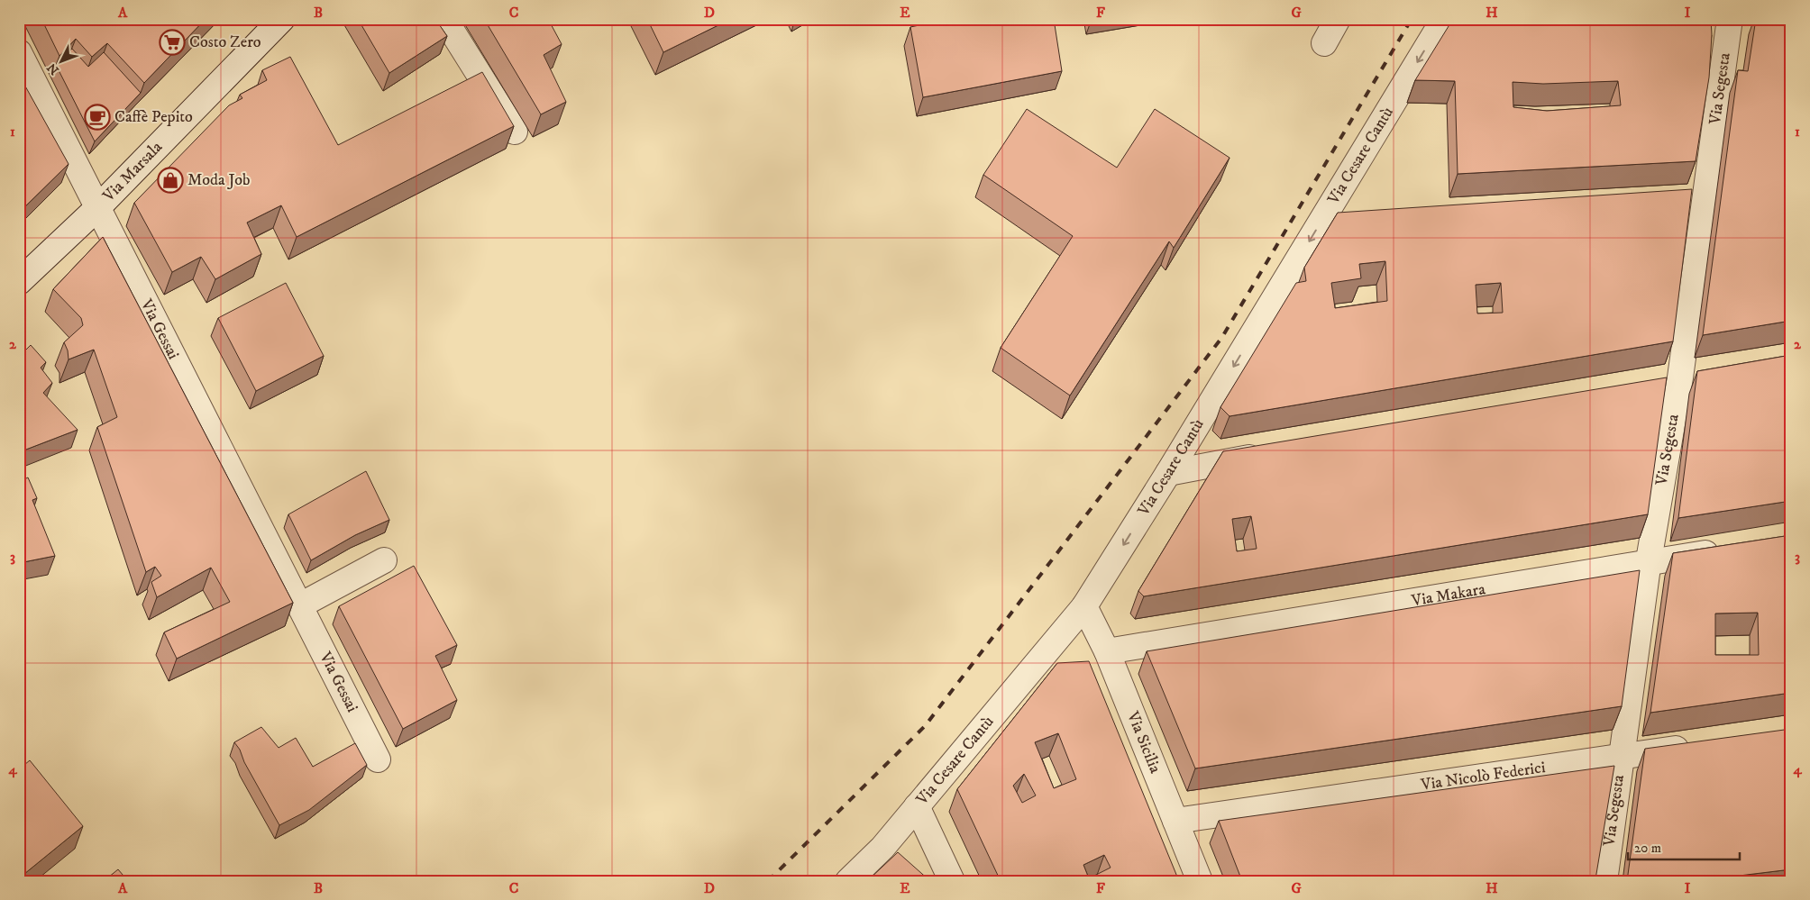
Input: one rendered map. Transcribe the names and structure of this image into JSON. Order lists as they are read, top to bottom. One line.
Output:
{"streets":{"street":["Via Segesta","Via Cesare Cantù","Via Marsala","Via Gessai","Via Makara","Via Sicilia","Via Nicolò Federici"]},"crossings":[["Via Segesta","Via Makara"],["Via Segesta","Via Nicolò Federici"],["Via Cesare Cantù","Via Sicilia"],["Via Marsala","Via Gessai"],["Via Makara","Via Sicilia"],["Via Sicilia","Via Nicolò Federici"]],"one_way":["Via Cesare Cantù"],"places":{"supermarket":["Costo Zero"],"cafe":["Caffè Pepito"],"shop":["Moda Job"]},"scale_bar":"20 m","north":"bottom left","grid":{"columns":["A","B","C","D","E","F","G","H","I"],"rows":["1","2","3","4"]}}
